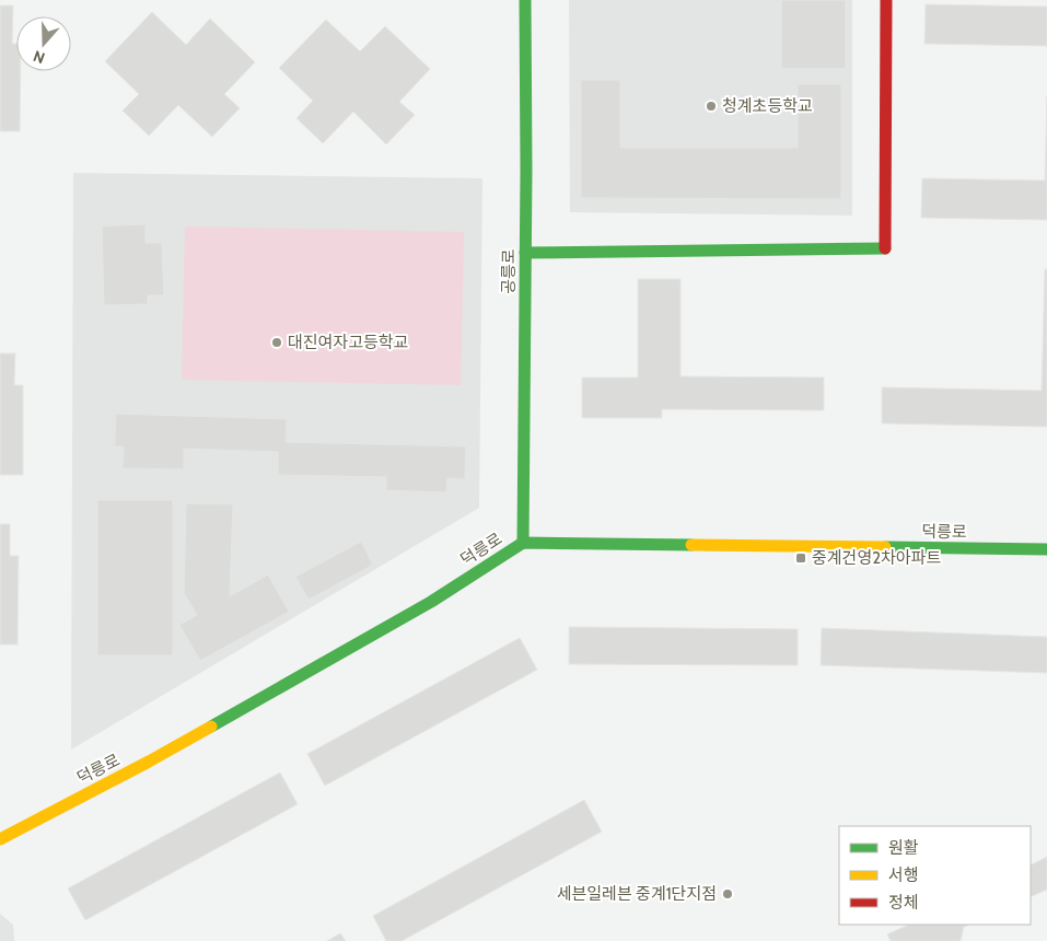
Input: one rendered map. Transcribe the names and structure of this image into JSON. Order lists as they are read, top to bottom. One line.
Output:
{"streets":{"street":["공릉로","덕릉로"]},"crossings":[["공릉로","덕릉로"]],"places":{"other":["청계초등학교","대진여자고등학교","세븐일레븐 중계1단지점"],"transit":["중계건영2차아파트"]},"legend":["원활","서행","정체"],"north":"bottom"}
